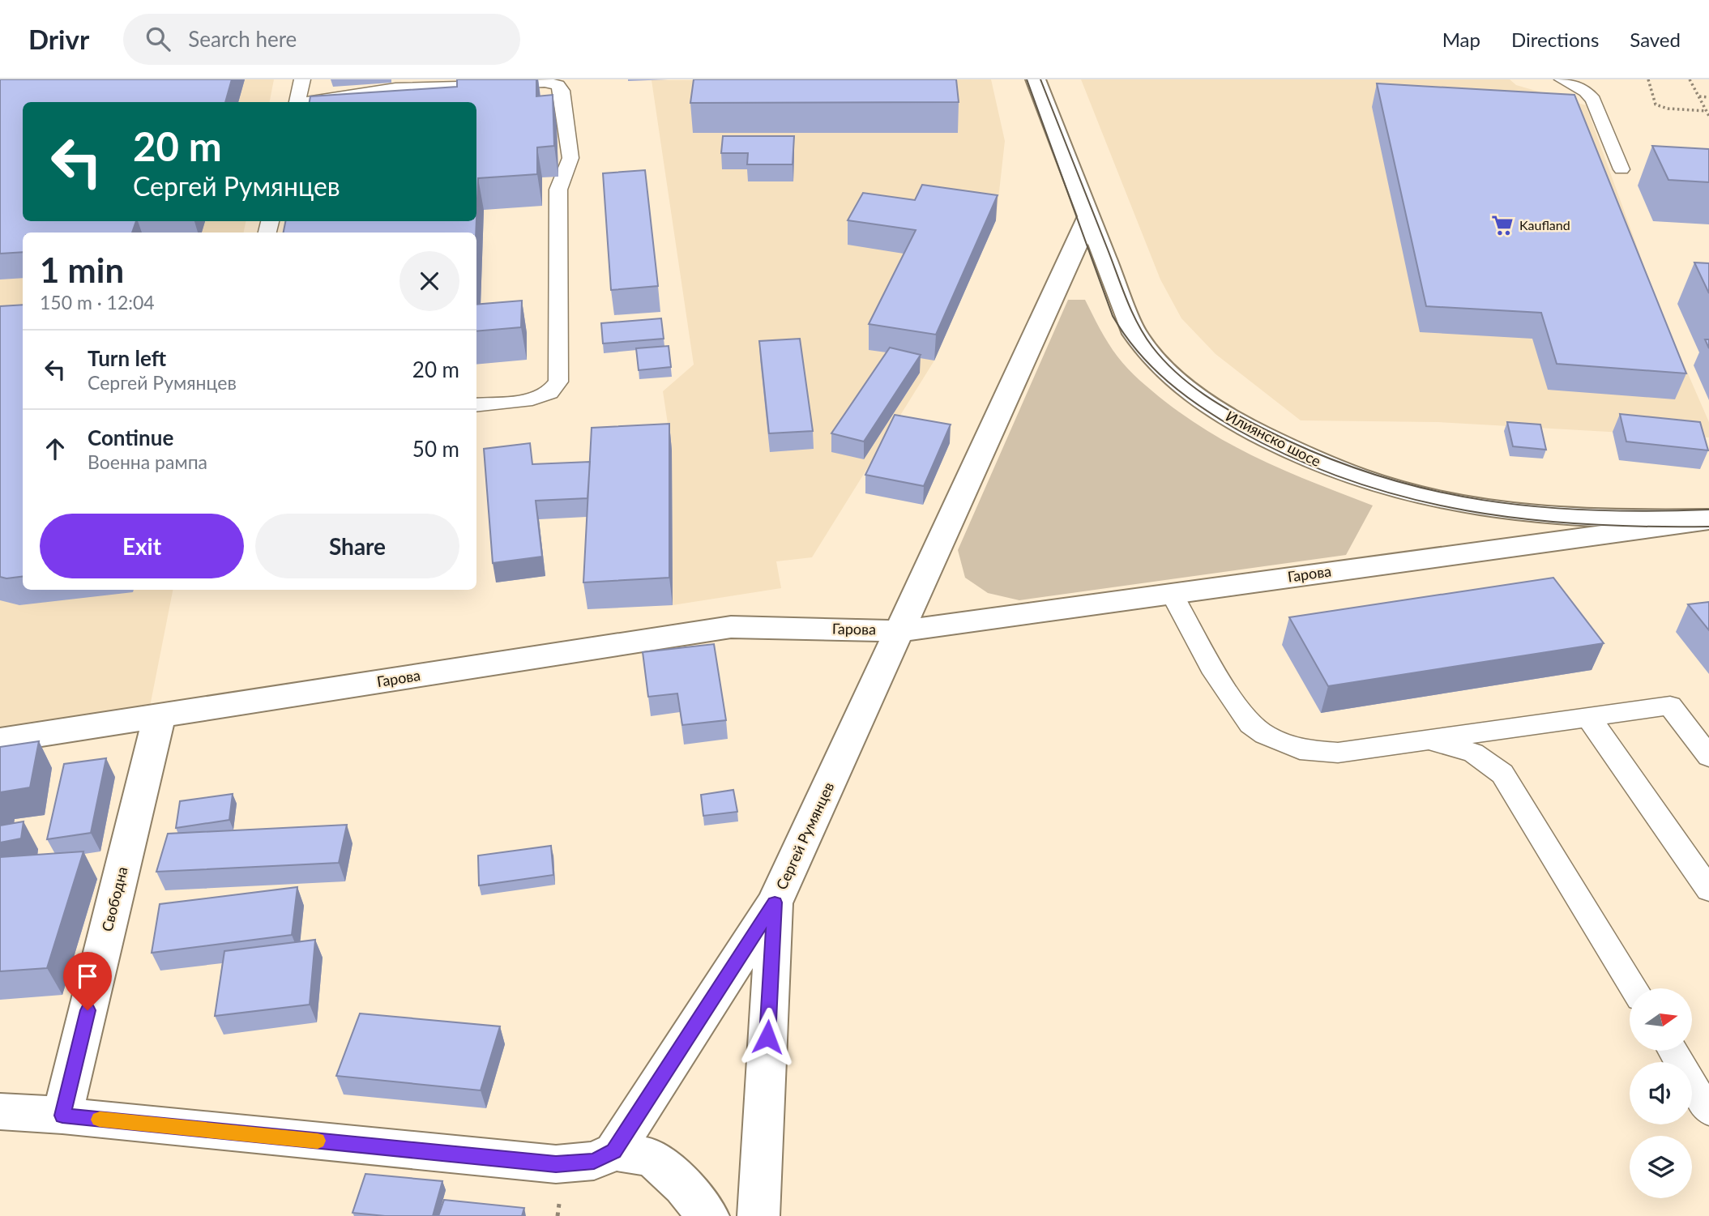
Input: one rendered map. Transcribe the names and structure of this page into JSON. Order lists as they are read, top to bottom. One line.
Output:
{"streets":{"street":["Илиянско шосе","Гарова","Сергей Румянцев","Свободна"]},"crossings":[["Илиянско шосе","Гарова"],["Илиянско шосе","Сергей Румянцев"],["Гарова","Сергей Румянцев"],["Гарова","Свободна"]],"places":{"supermarket":["Kaufland"]},"north":"right","page":{"header":"Drivr","search":"Search here","nav":["Map","Directions","Saved"],"turn":["20 m","Сергей Румянцев"],"heading":["1 min","150 m · 12:04"],"list":[{"name":"Turn left","note":"Сергей Румянцев","value":"20 m"},{"name":"Continue","note":"Военна рампа","value":"50 m"}],"buttons":["Exit","Share"]}}
